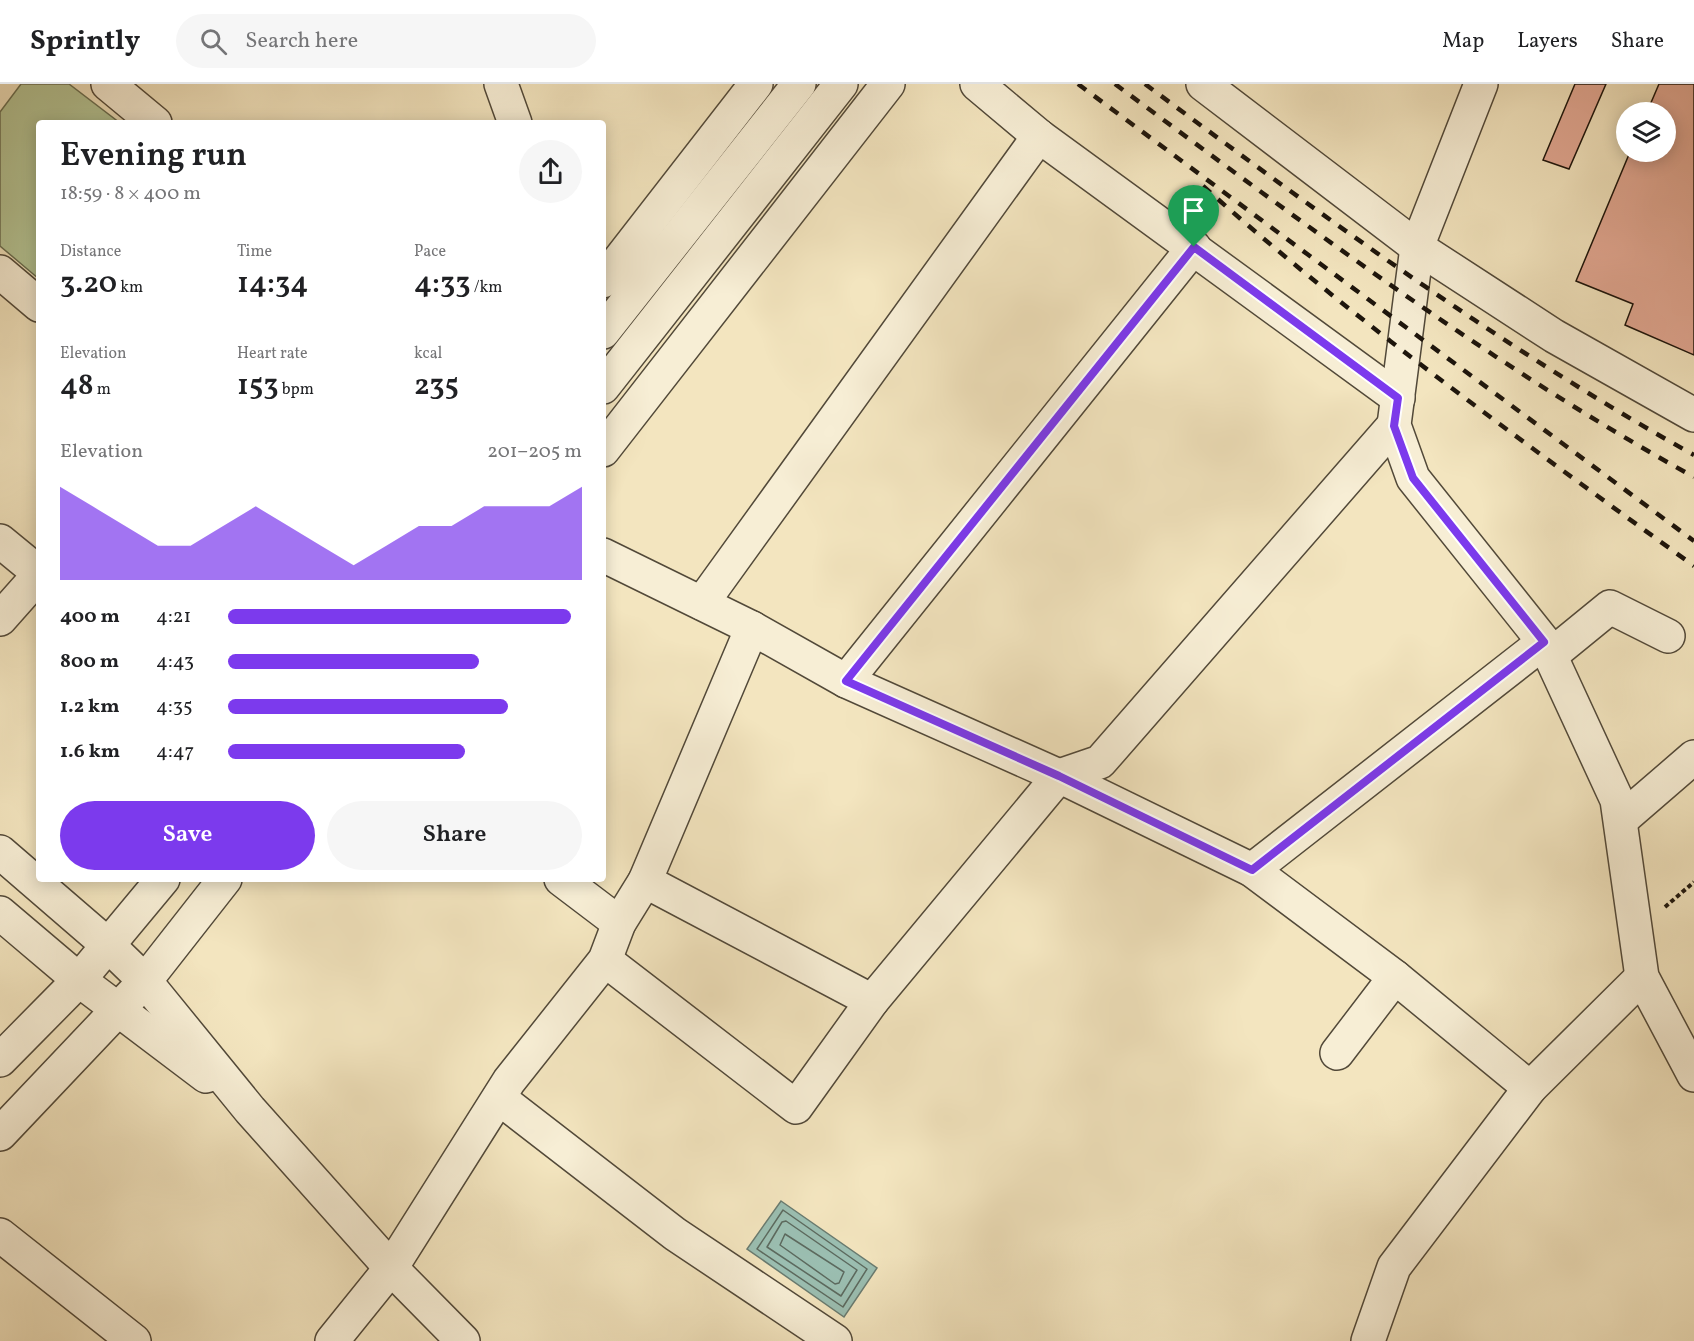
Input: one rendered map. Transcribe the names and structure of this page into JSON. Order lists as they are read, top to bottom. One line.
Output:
{"page":{"header":"Sprintly","search":"Search here","nav":["Map","Layers","Share"],"heading":["Evening run","18:59 · 8 × 400 m"],"stats":[["Distance","3.20 km"],["Time","14:34"],["Pace","4:33 /km"],["Elevation","48 m"],["Heart rate","153 bpm"],["kcal","235"]],"chart":["Elevation","201–205 m"],"list":[{"name":"400 m","note":"4:21"},{"name":"800 m","note":"4:43"},{"name":"1.2 km","note":"4:35"},{"name":"1.6 km","note":"4:47"}],"buttons":["Save","Share"]}}
